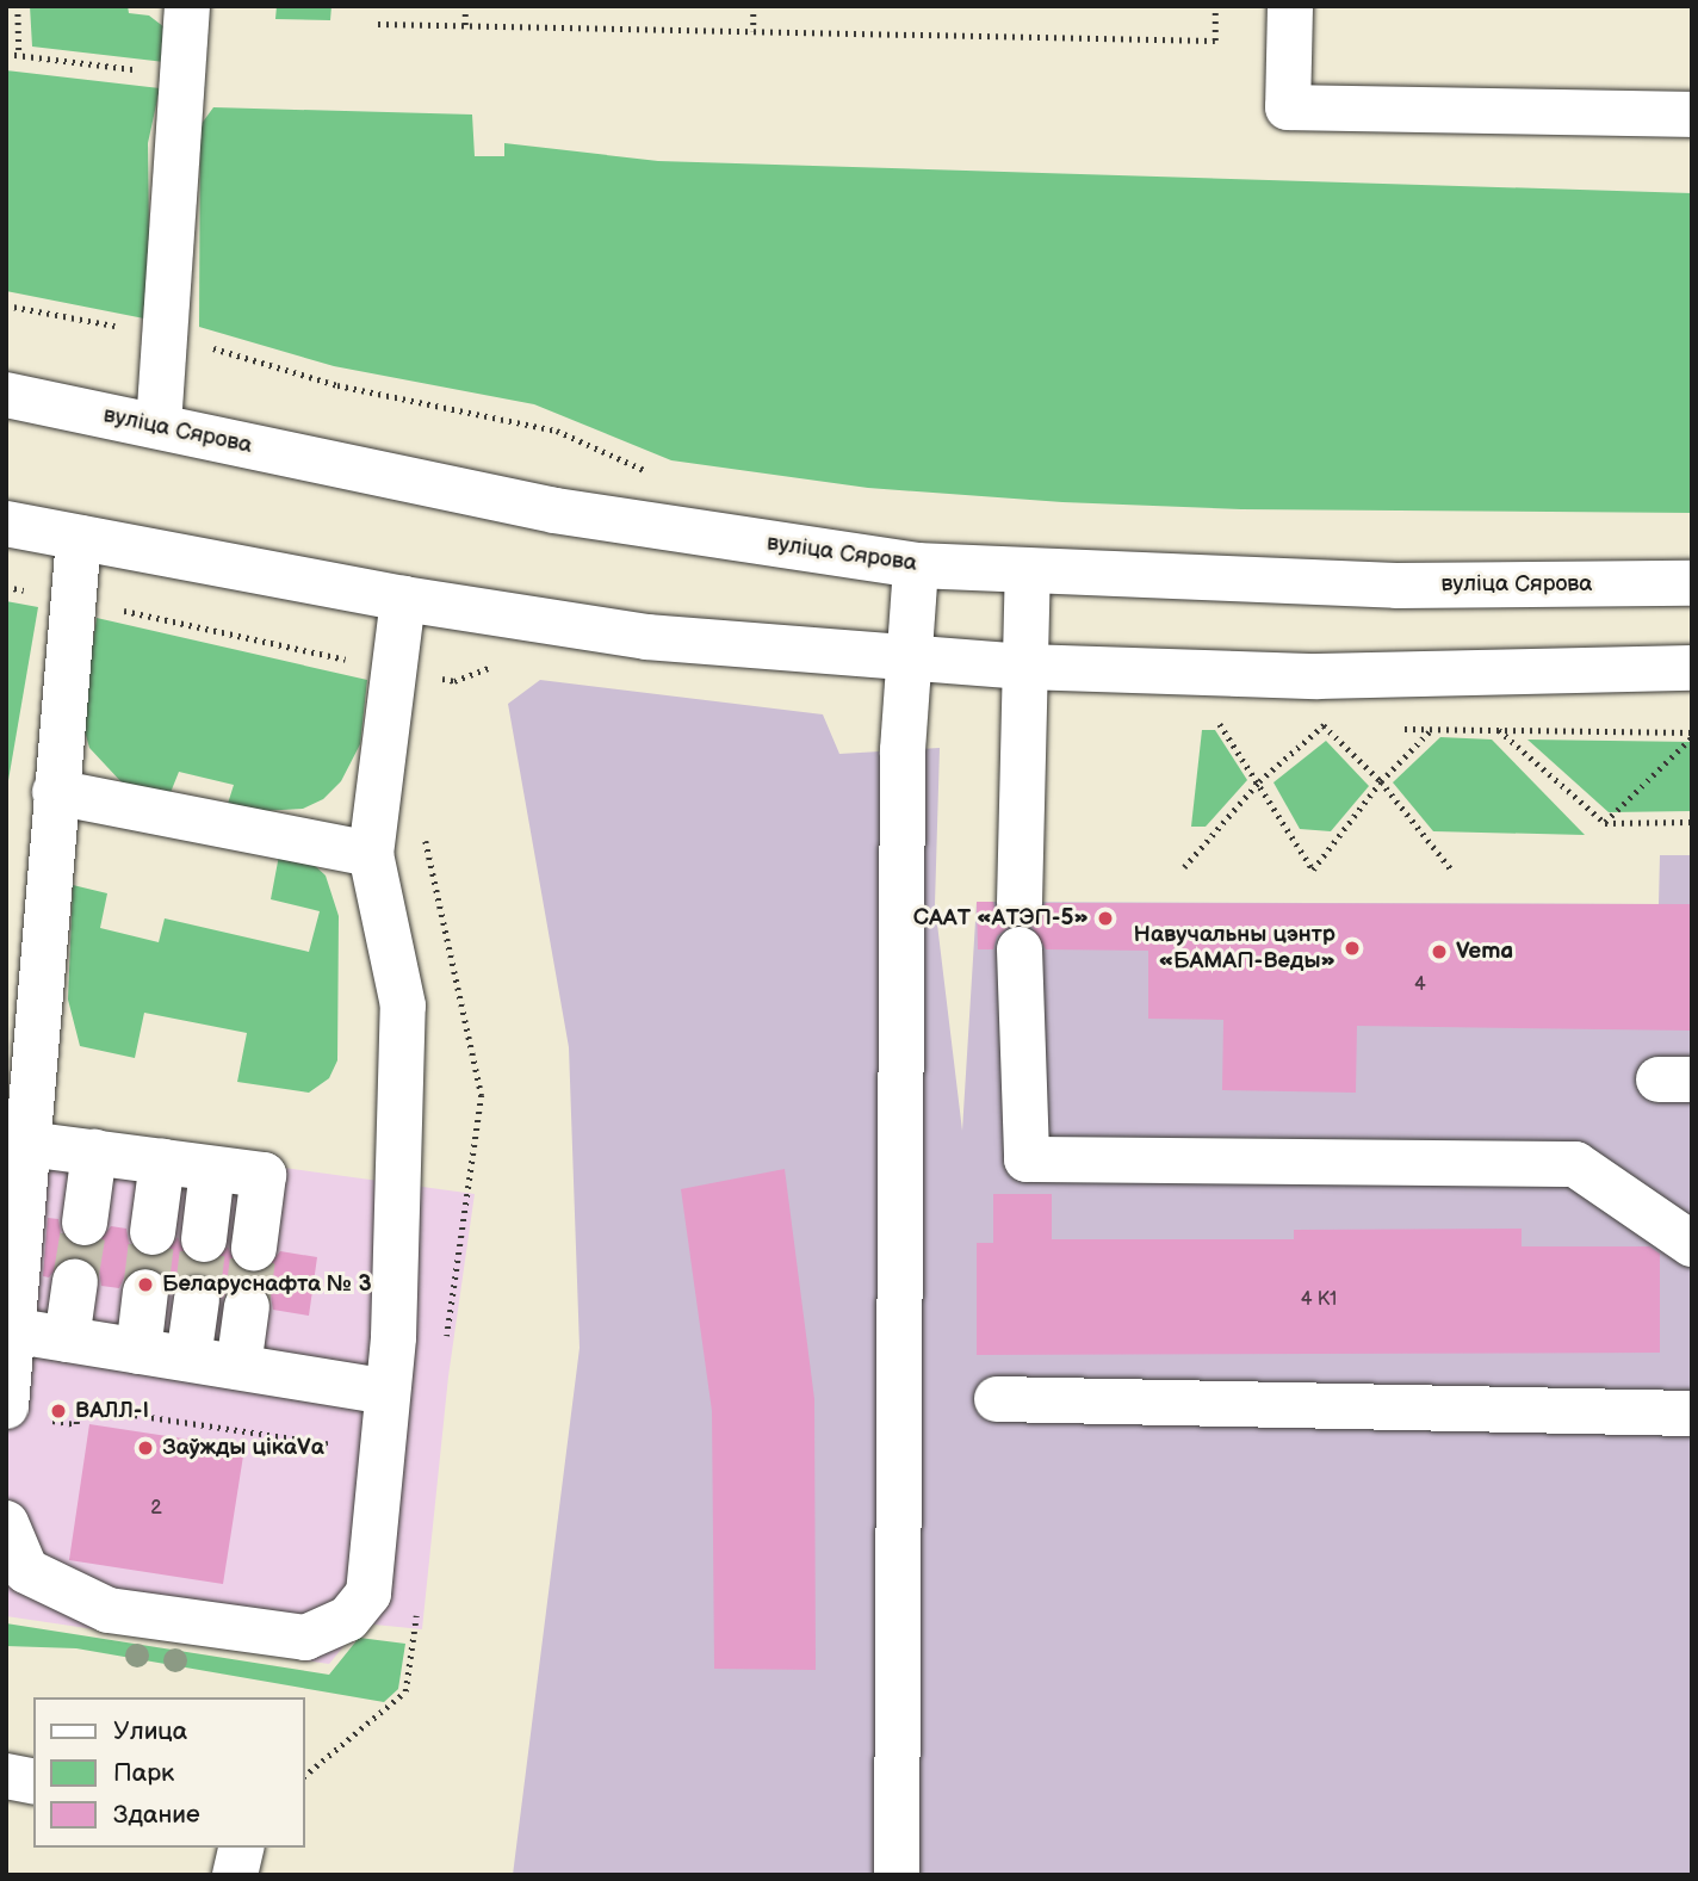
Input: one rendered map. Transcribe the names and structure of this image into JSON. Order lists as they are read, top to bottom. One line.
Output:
{"streets":{"street":["вуліца Сярова"]},"places":["СААТ «АТЭП-5»","Навучальны цэнтр «БАМАП-Веды»","Vema","Беларуснафта № 3","ВАЛЛ-І","Заўжды цікаVа"],"house_numbers":["4","4 К1","2"],"legend":["Улица","Парк","Здание"]}
